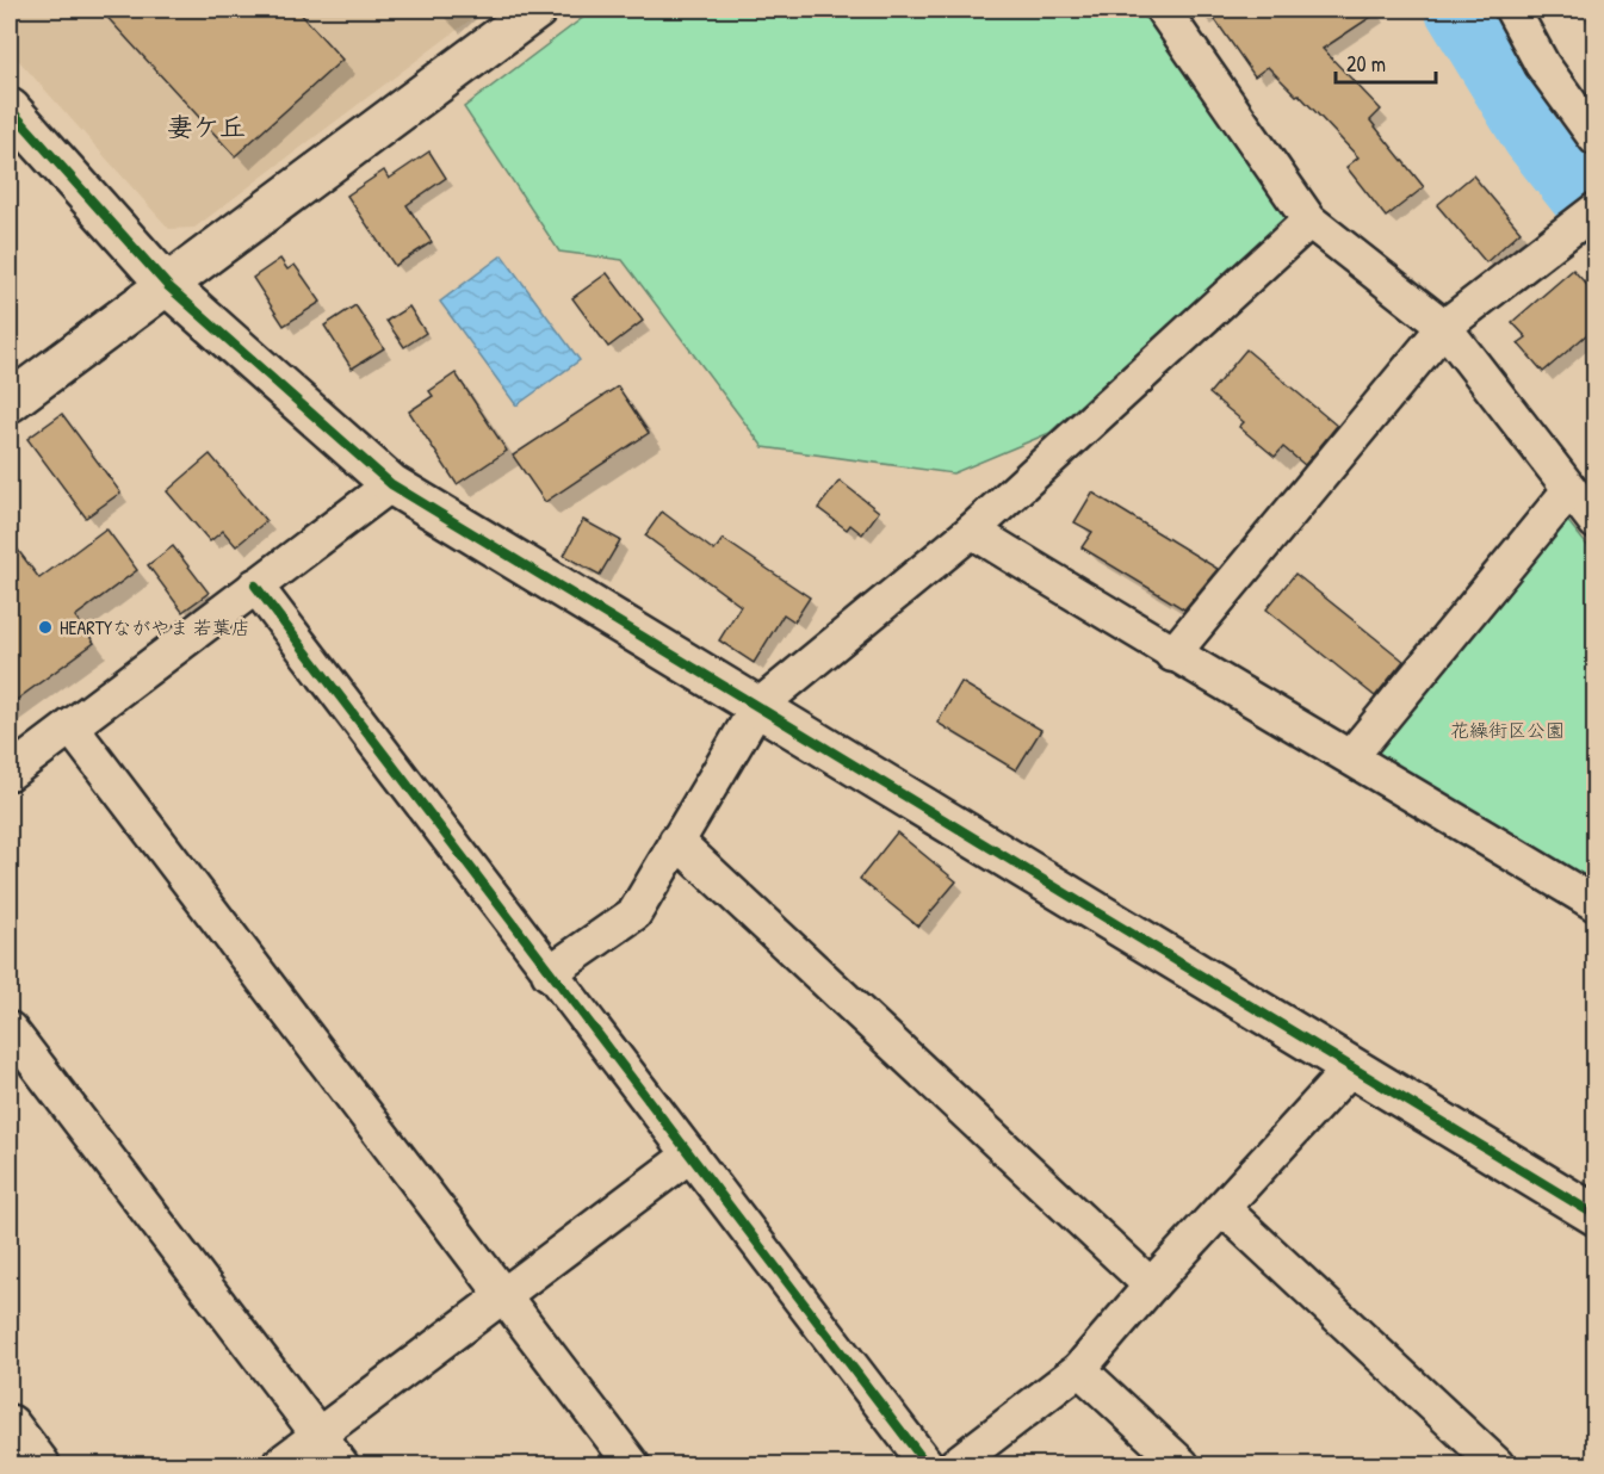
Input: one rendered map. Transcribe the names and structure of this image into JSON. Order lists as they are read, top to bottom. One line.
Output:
{"districts":["妻ケ丘"],"parks":["花繰街区公園"],"places":["HEARTYながやま 若葉店"],"scale_bar":"20 m"}
